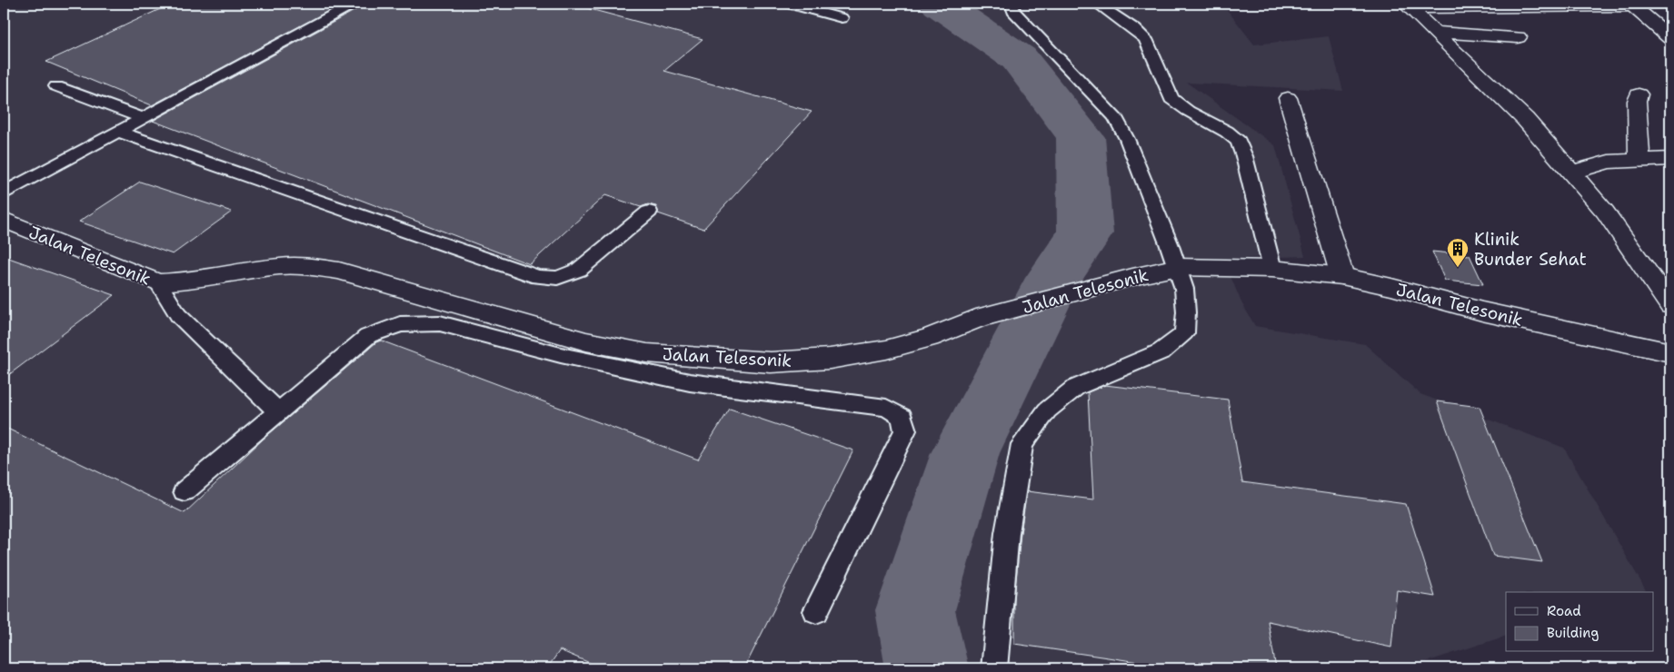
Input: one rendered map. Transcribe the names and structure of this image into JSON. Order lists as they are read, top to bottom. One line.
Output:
{"streets":{"street":["Jalan Telesonik"]},"places":{"building":["Klinik Bunder Sehat"]},"legend":["Road","Building"]}
